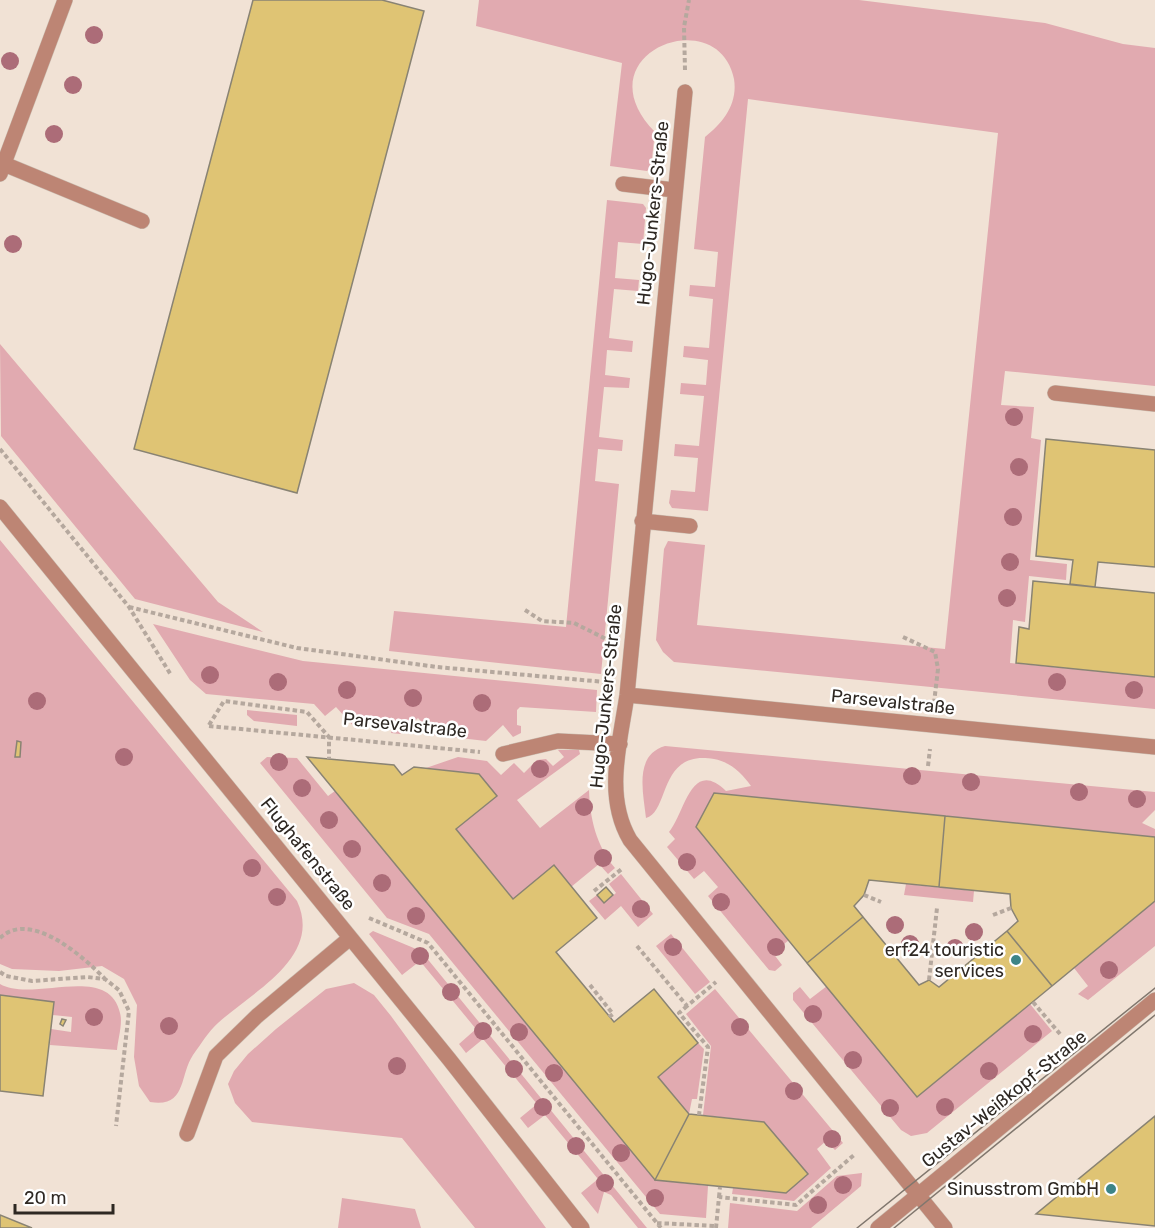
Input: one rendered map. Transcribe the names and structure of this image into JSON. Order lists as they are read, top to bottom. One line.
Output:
{"streets":{"street":["Hugo-Junkers-Straße","Parsevalstraße","Flughafenstraße","Gustav-Weißkopf-Straße"]},"crossings":[["Hugo-Junkers-Straße","Parsevalstraße"],["Hugo-Junkers-Straße","Gustav-Weißkopf-Straße"]],"places":["erf24 touristic services","Sinusstrom GmbH"],"scale_bar":"20 m"}
